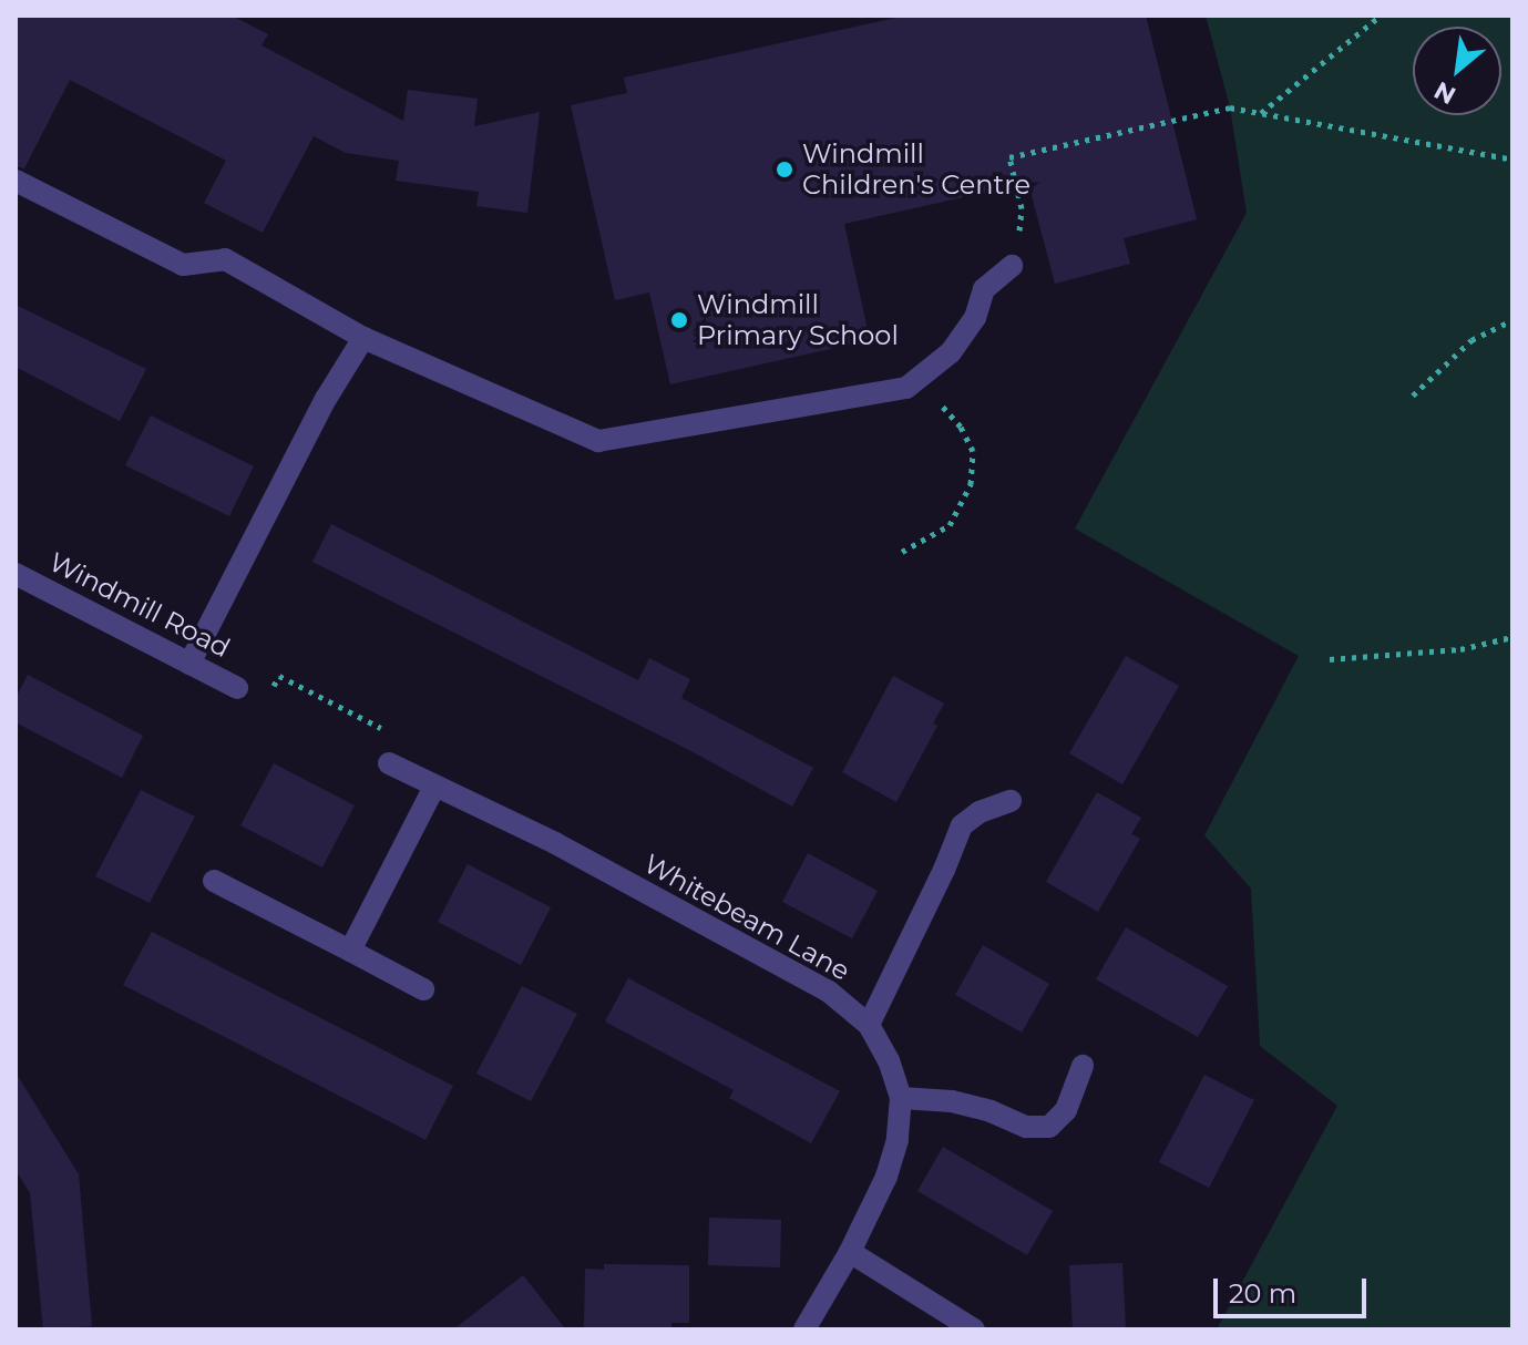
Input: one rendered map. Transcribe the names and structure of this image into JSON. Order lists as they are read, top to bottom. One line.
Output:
{"streets":{"street":["Windmill Road","Whitebeam Lane"]},"places":["Windmill Children's Centre","Windmill Primary School"],"scale_bar":"20 m","north":"bottom left"}
